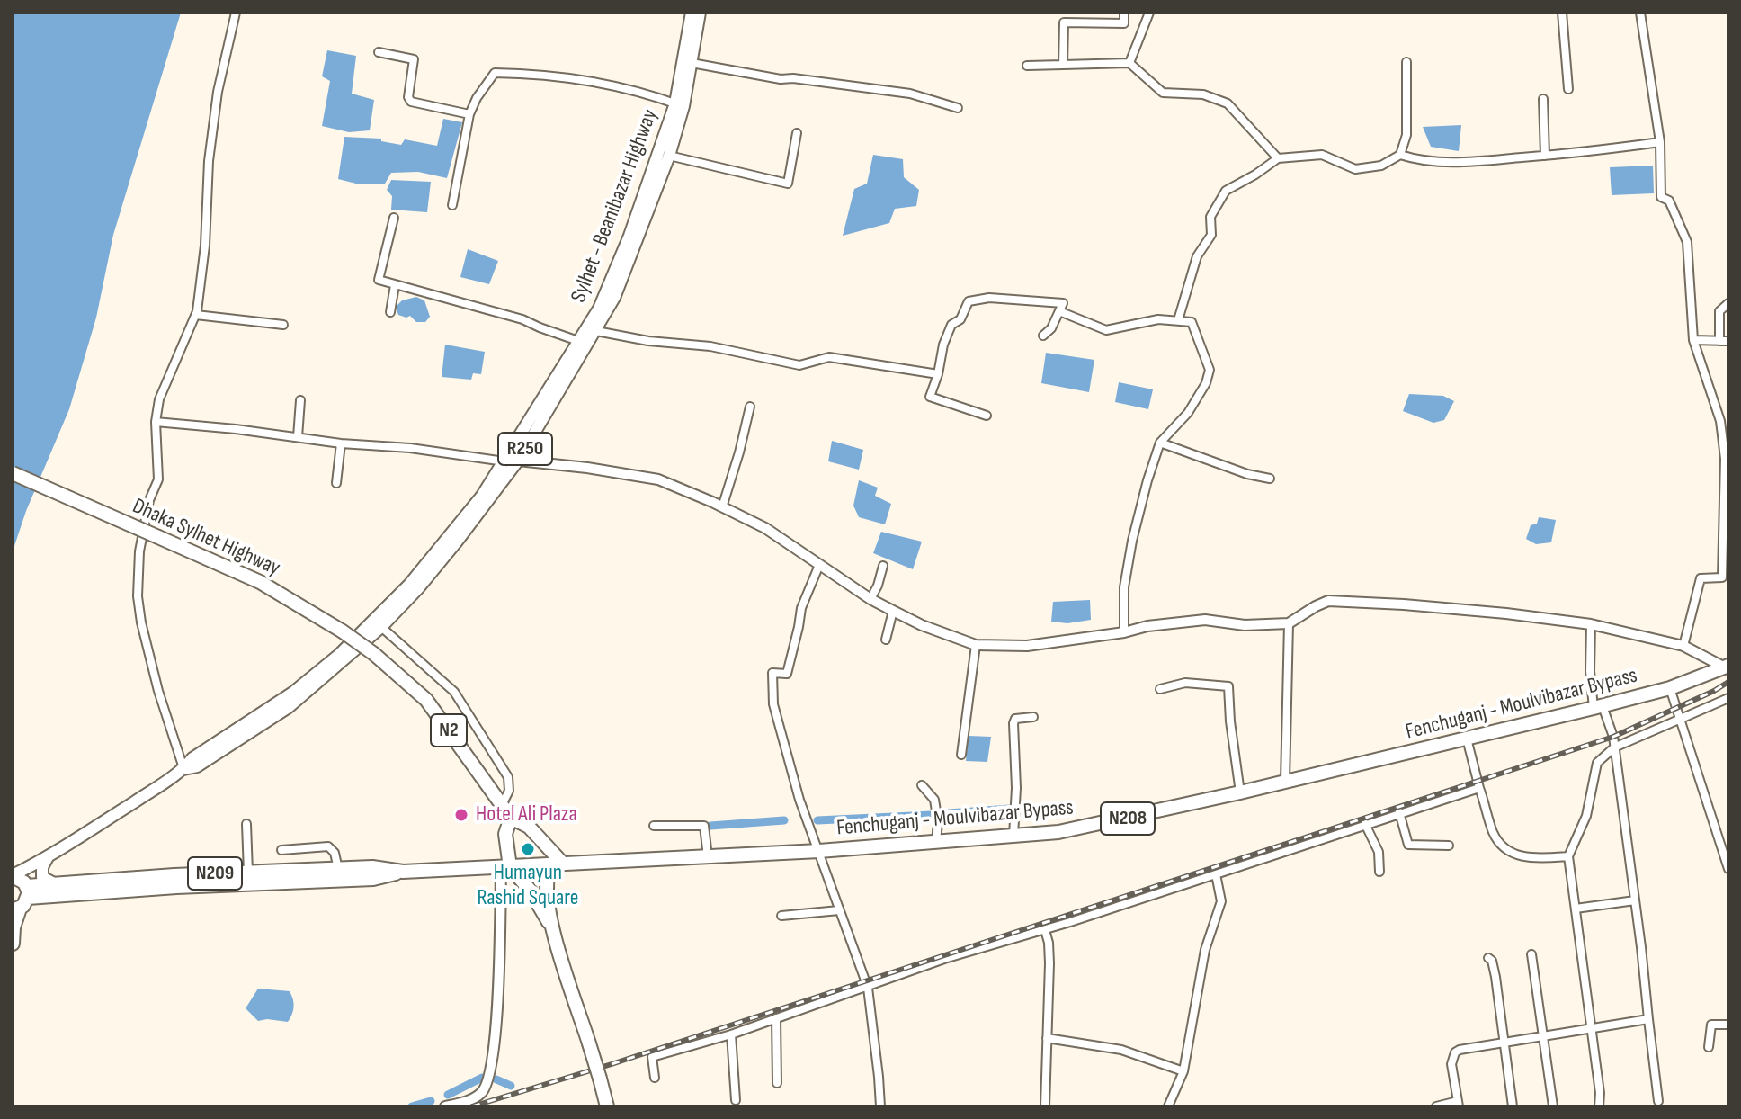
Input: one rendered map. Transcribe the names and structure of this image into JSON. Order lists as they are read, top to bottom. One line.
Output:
{"streets":{"highway":["Dhaka Sylhet Highway","Fenchuganj - Moulvibazar Bypass","N2","N208","N209"],"main road":["Sylhet - Beanibazar Highway","R250"]},"crossings":[["Sylhet - Beanibazar Highway","R250"],["R250","N209"],["Dhaka Sylhet Highway","N2"],["Fenchuganj - Moulvibazar Bypass","N2"],["Fenchuganj - Moulvibazar Bypass","N209"]],"places":["Hotel Ali Plaza","Humayun Rashid Square"]}
